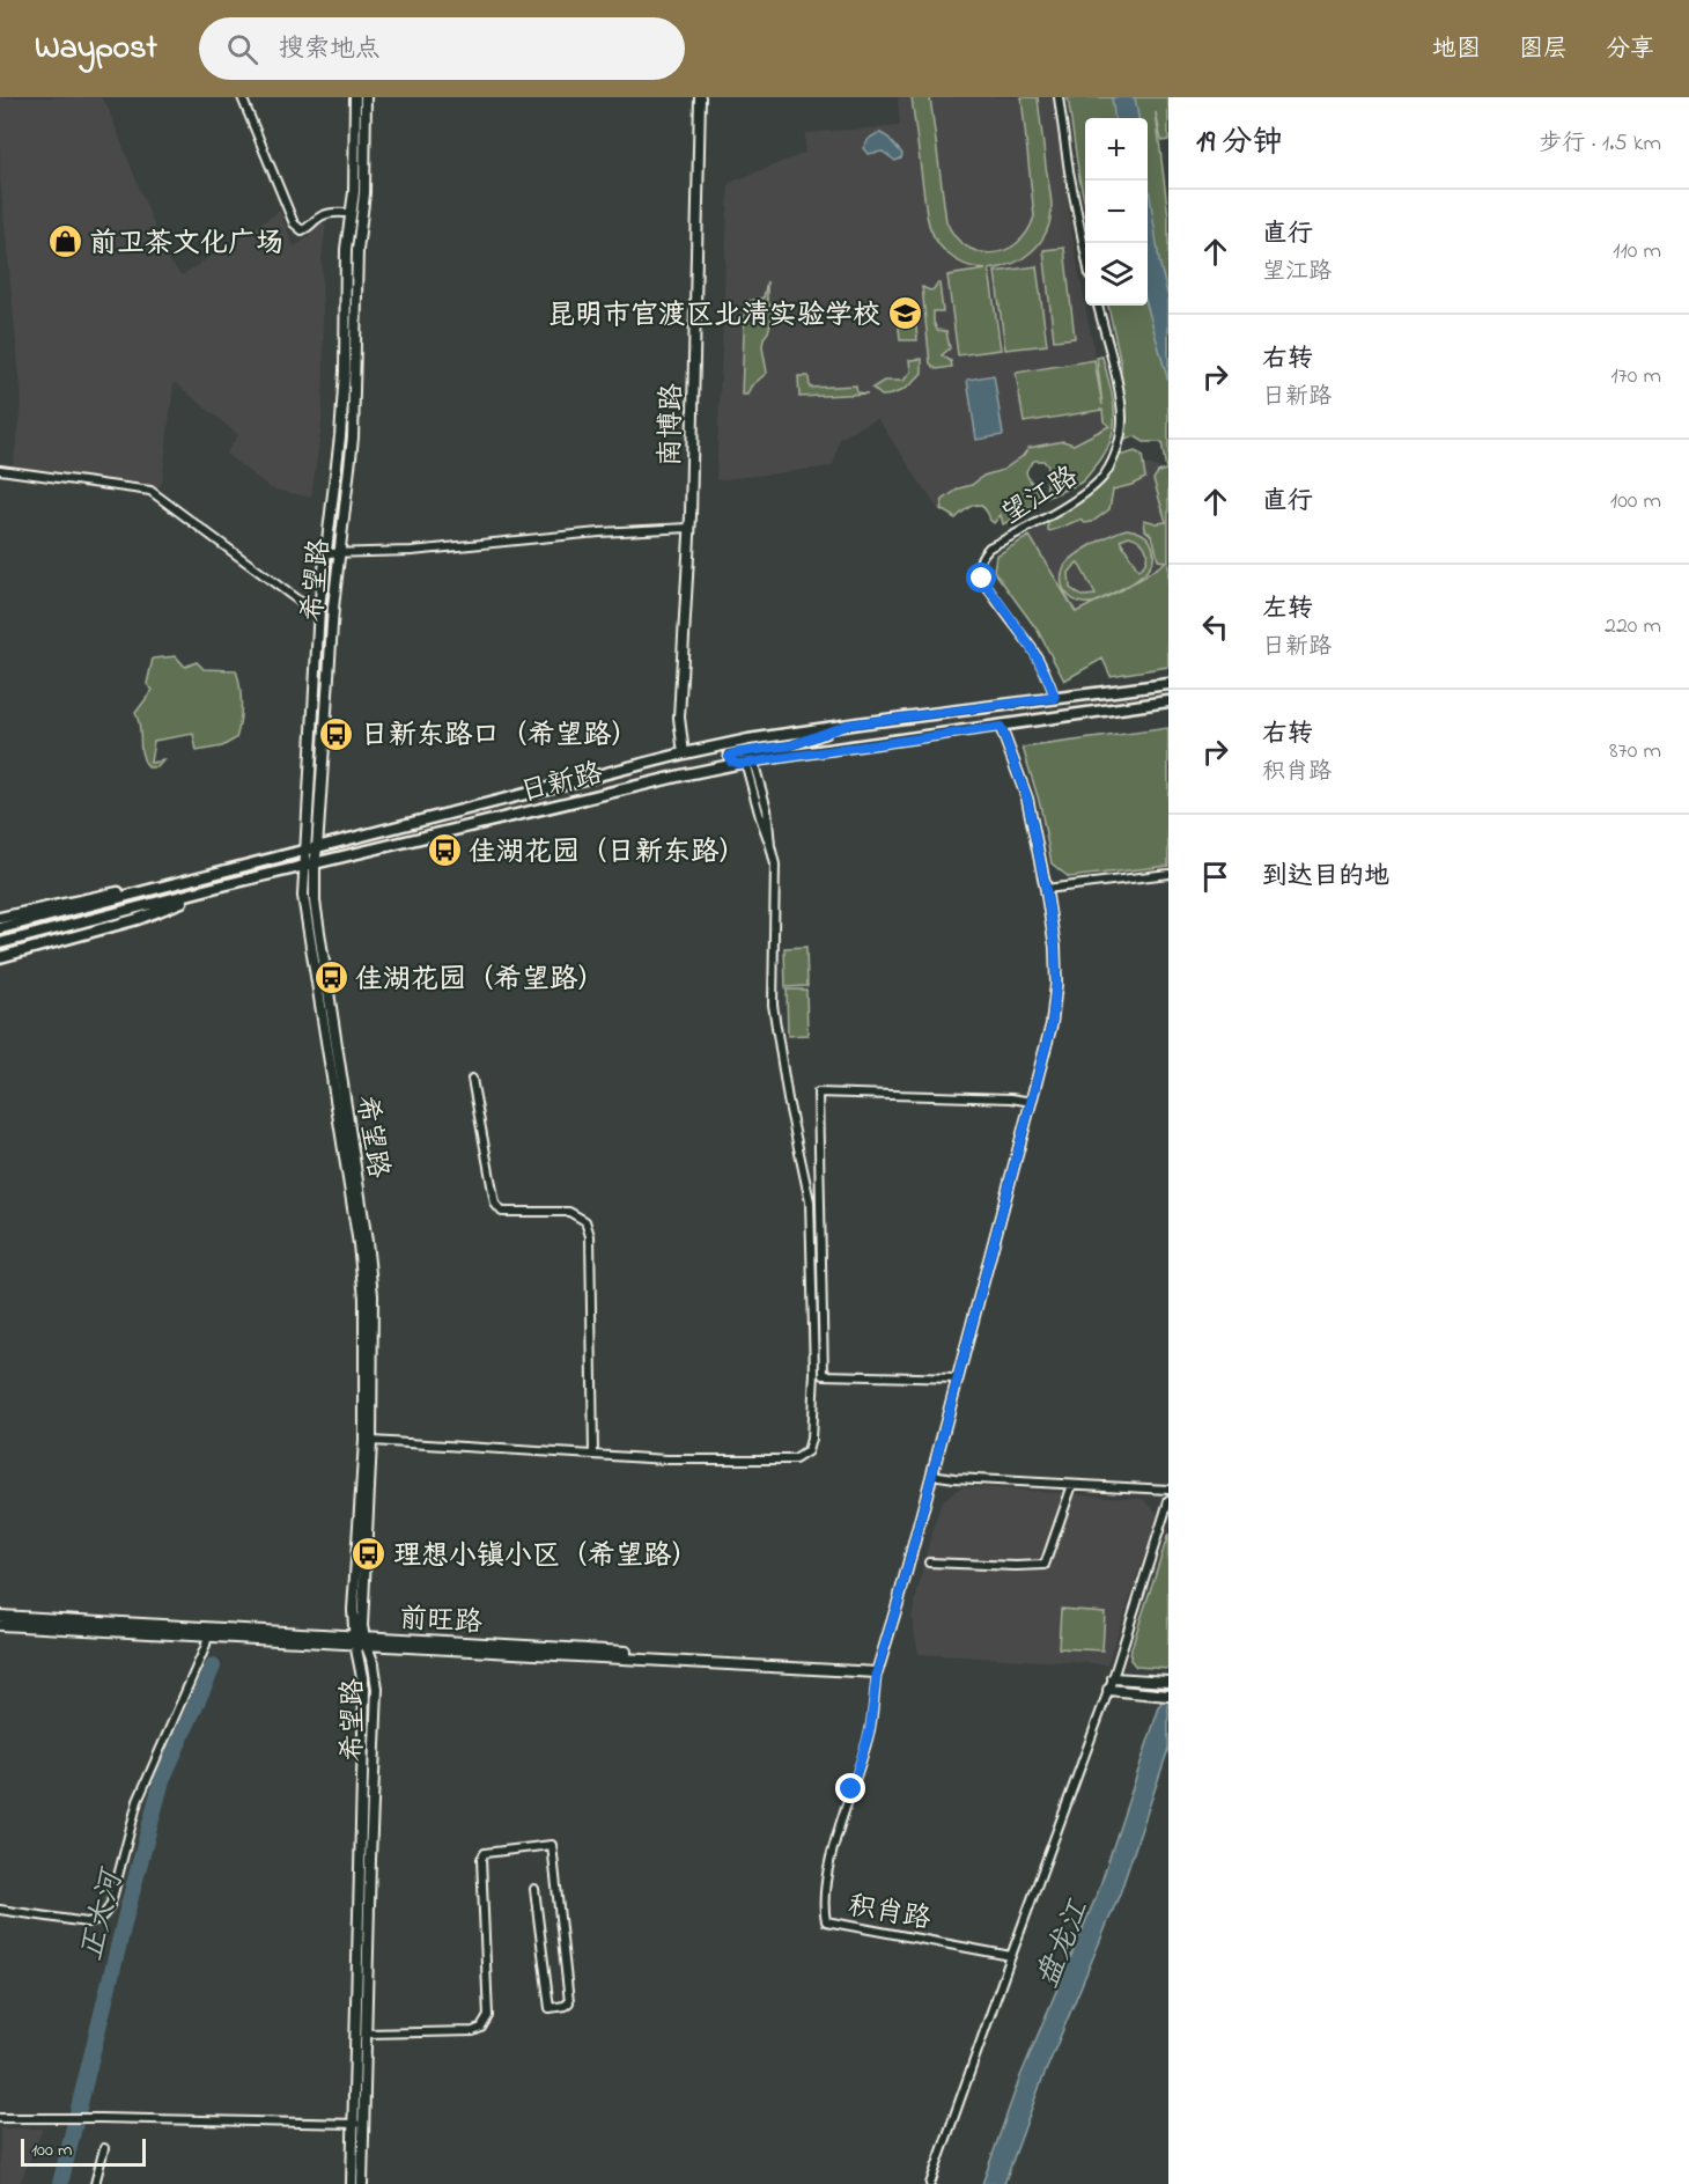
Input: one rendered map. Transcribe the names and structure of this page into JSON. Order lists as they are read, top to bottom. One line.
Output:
{"streets":{"main road":["日新路"],"street":["南博路","望江路","希望路","前旺路","积肖路"]},"crossings":[["南博路","日新路"],["望江路","日新路"],["希望路","日新路"],["希望路","前旺路"],["日新路","积肖路"],["前旺路","积肖路"]],"water":["正大河","盘龙江"],"places":{"shop":["前卫茶文化广场"],"school or university":["昆明市官渡区北清实验学校"],"bus stop":["日新东路口（希望路）","佳湖花园（日新东路）","佳湖花园（希望路）","理想小镇小区（希望路）"]},"scale_bar":"100 m","page":{"header":"Waypost","search":"搜索地点","nav":["地图","图层","分享"],"heading":["19 分钟","步行 · 1.5 km"],"map_buttons":["+","−"],"list":[["直行","望江路","110 m"],["右转","日新路","170 m"],["直行","100 m"],["左转","日新路","220 m"],["右转","积肖路","870 m"],"到达目的地"],"scale":"100 m"}}
